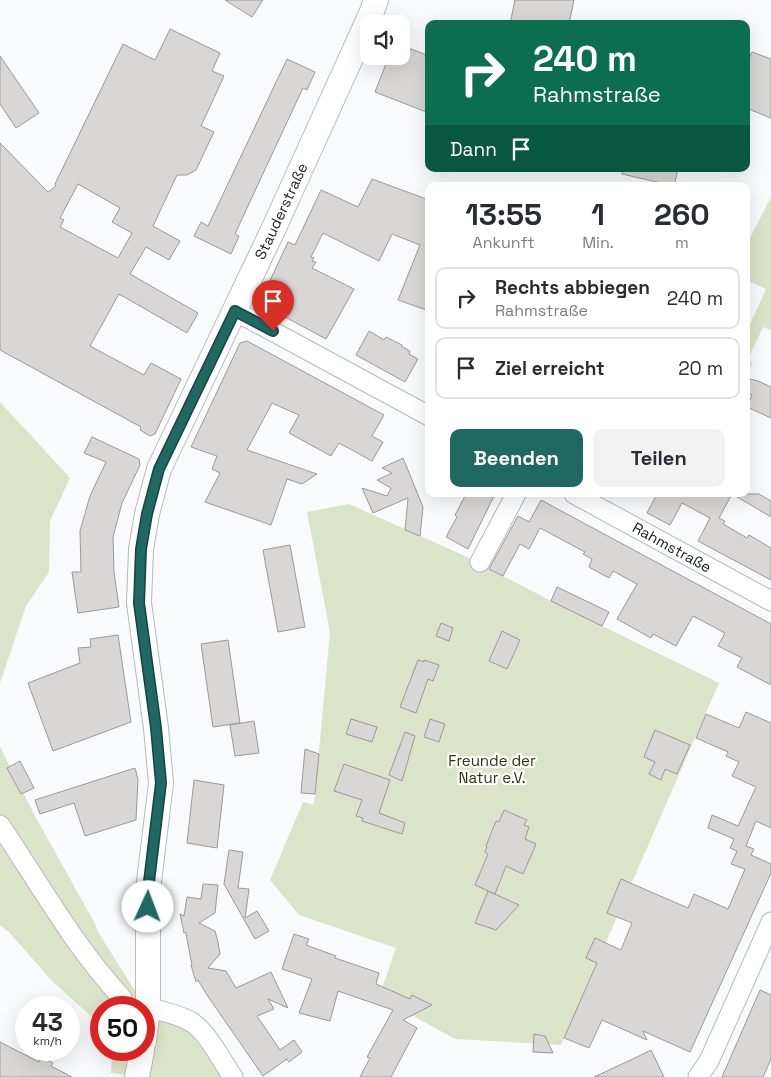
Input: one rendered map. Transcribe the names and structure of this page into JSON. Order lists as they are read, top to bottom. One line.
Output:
{"streets":{"main road":["Stauderstraße"],"street":["Rahmstraße"]},"parks":["Freunde der Natur e.V."],"page":{"turn":["240 m","Rahmstraße"],"then":"Dann","eta":["13:55","Ankunft","1","Min.","260","m"],"list":[{"name":"Rechts abbiegen","note":"Rahmstraße","value":"240 m"},{"name":"Ziel erreicht","value":"20 m"}],"buttons":["Beenden","Teilen"],"speed":"43 km/h","limit":"50"}}
